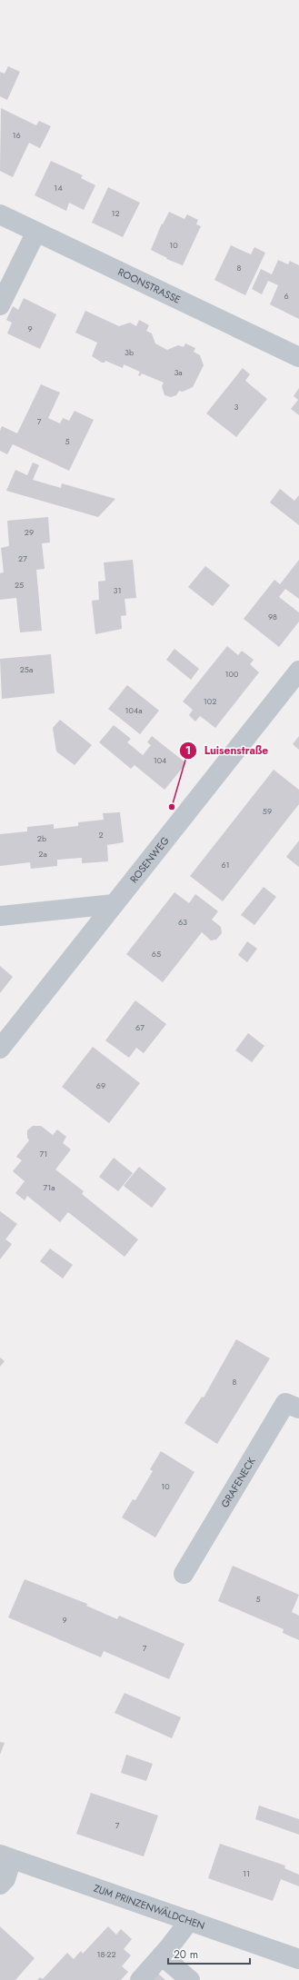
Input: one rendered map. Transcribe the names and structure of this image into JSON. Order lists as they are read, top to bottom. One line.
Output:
{"streets":{"street":["ROONSTRASSE","ROSENWEG","GRAFENECK","ZUM PRINZENWÄLDCHEN"]},"places":["Luisenstraße"],"house_numbers":["16","14","12","10","8","6","9","3b","3a","3","7","5","29","27","25","31","98","25a","100","102","104a","104","59","2","2b","2a","61","63","65","67","69","71","71a","8","10","5","9","7","7","11","18-22"],"scale_bar":"20 m"}
